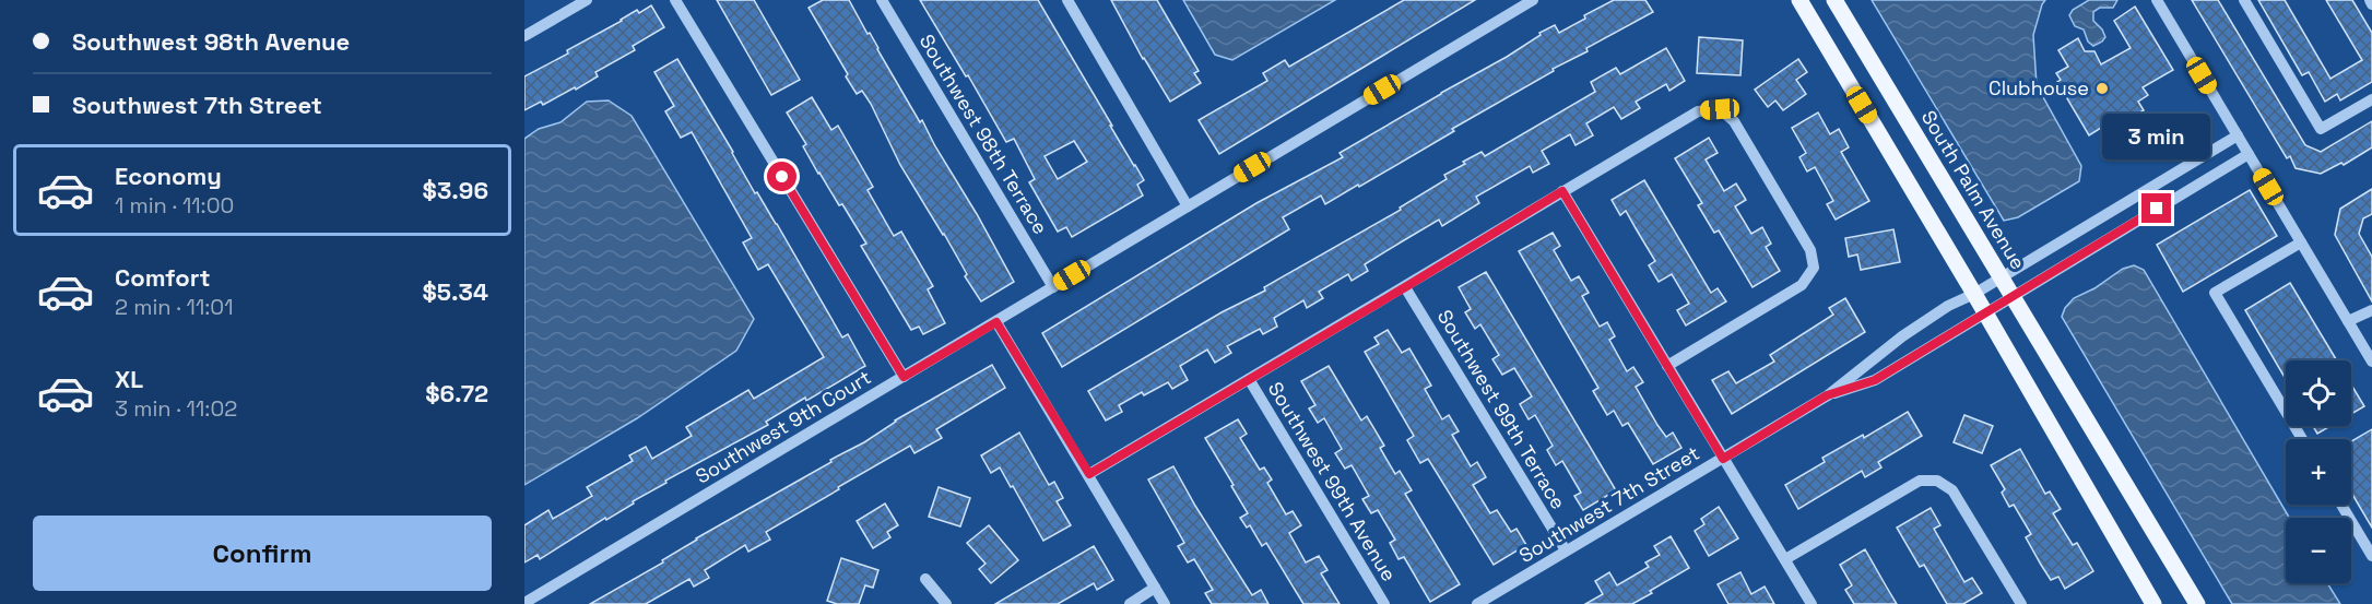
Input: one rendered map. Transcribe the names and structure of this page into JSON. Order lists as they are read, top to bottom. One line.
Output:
{"streets":{"main road":["South Palm Avenue"],"street":["Southwest 98th Terrace","Southwest 99th Terrace","Southwest 9th Court","Southwest 99th Avenue","Southwest 7th Street"]},"crossings":[["Southwest 98th Terrace","Southwest 9th Court"],["South Palm Avenue","Southwest 7th Street"],["Southwest 99th Terrace","Southwest 7th Street"]],"places":["Clubhouse"],"page":{"banner":["Southwest 98th Avenue","Southwest 7th Street"],"bubble":"3 min","list":[{"name":"Economy","note":"1 min · 11:00","value":"$3.96"},{"name":"Comfort","note":"2 min · 11:01","value":"$5.34"},{"name":"XL","note":"3 min · 11:02","value":"$6.72"}],"map_buttons":["+","−"],"buttons":"Confirm"}}
